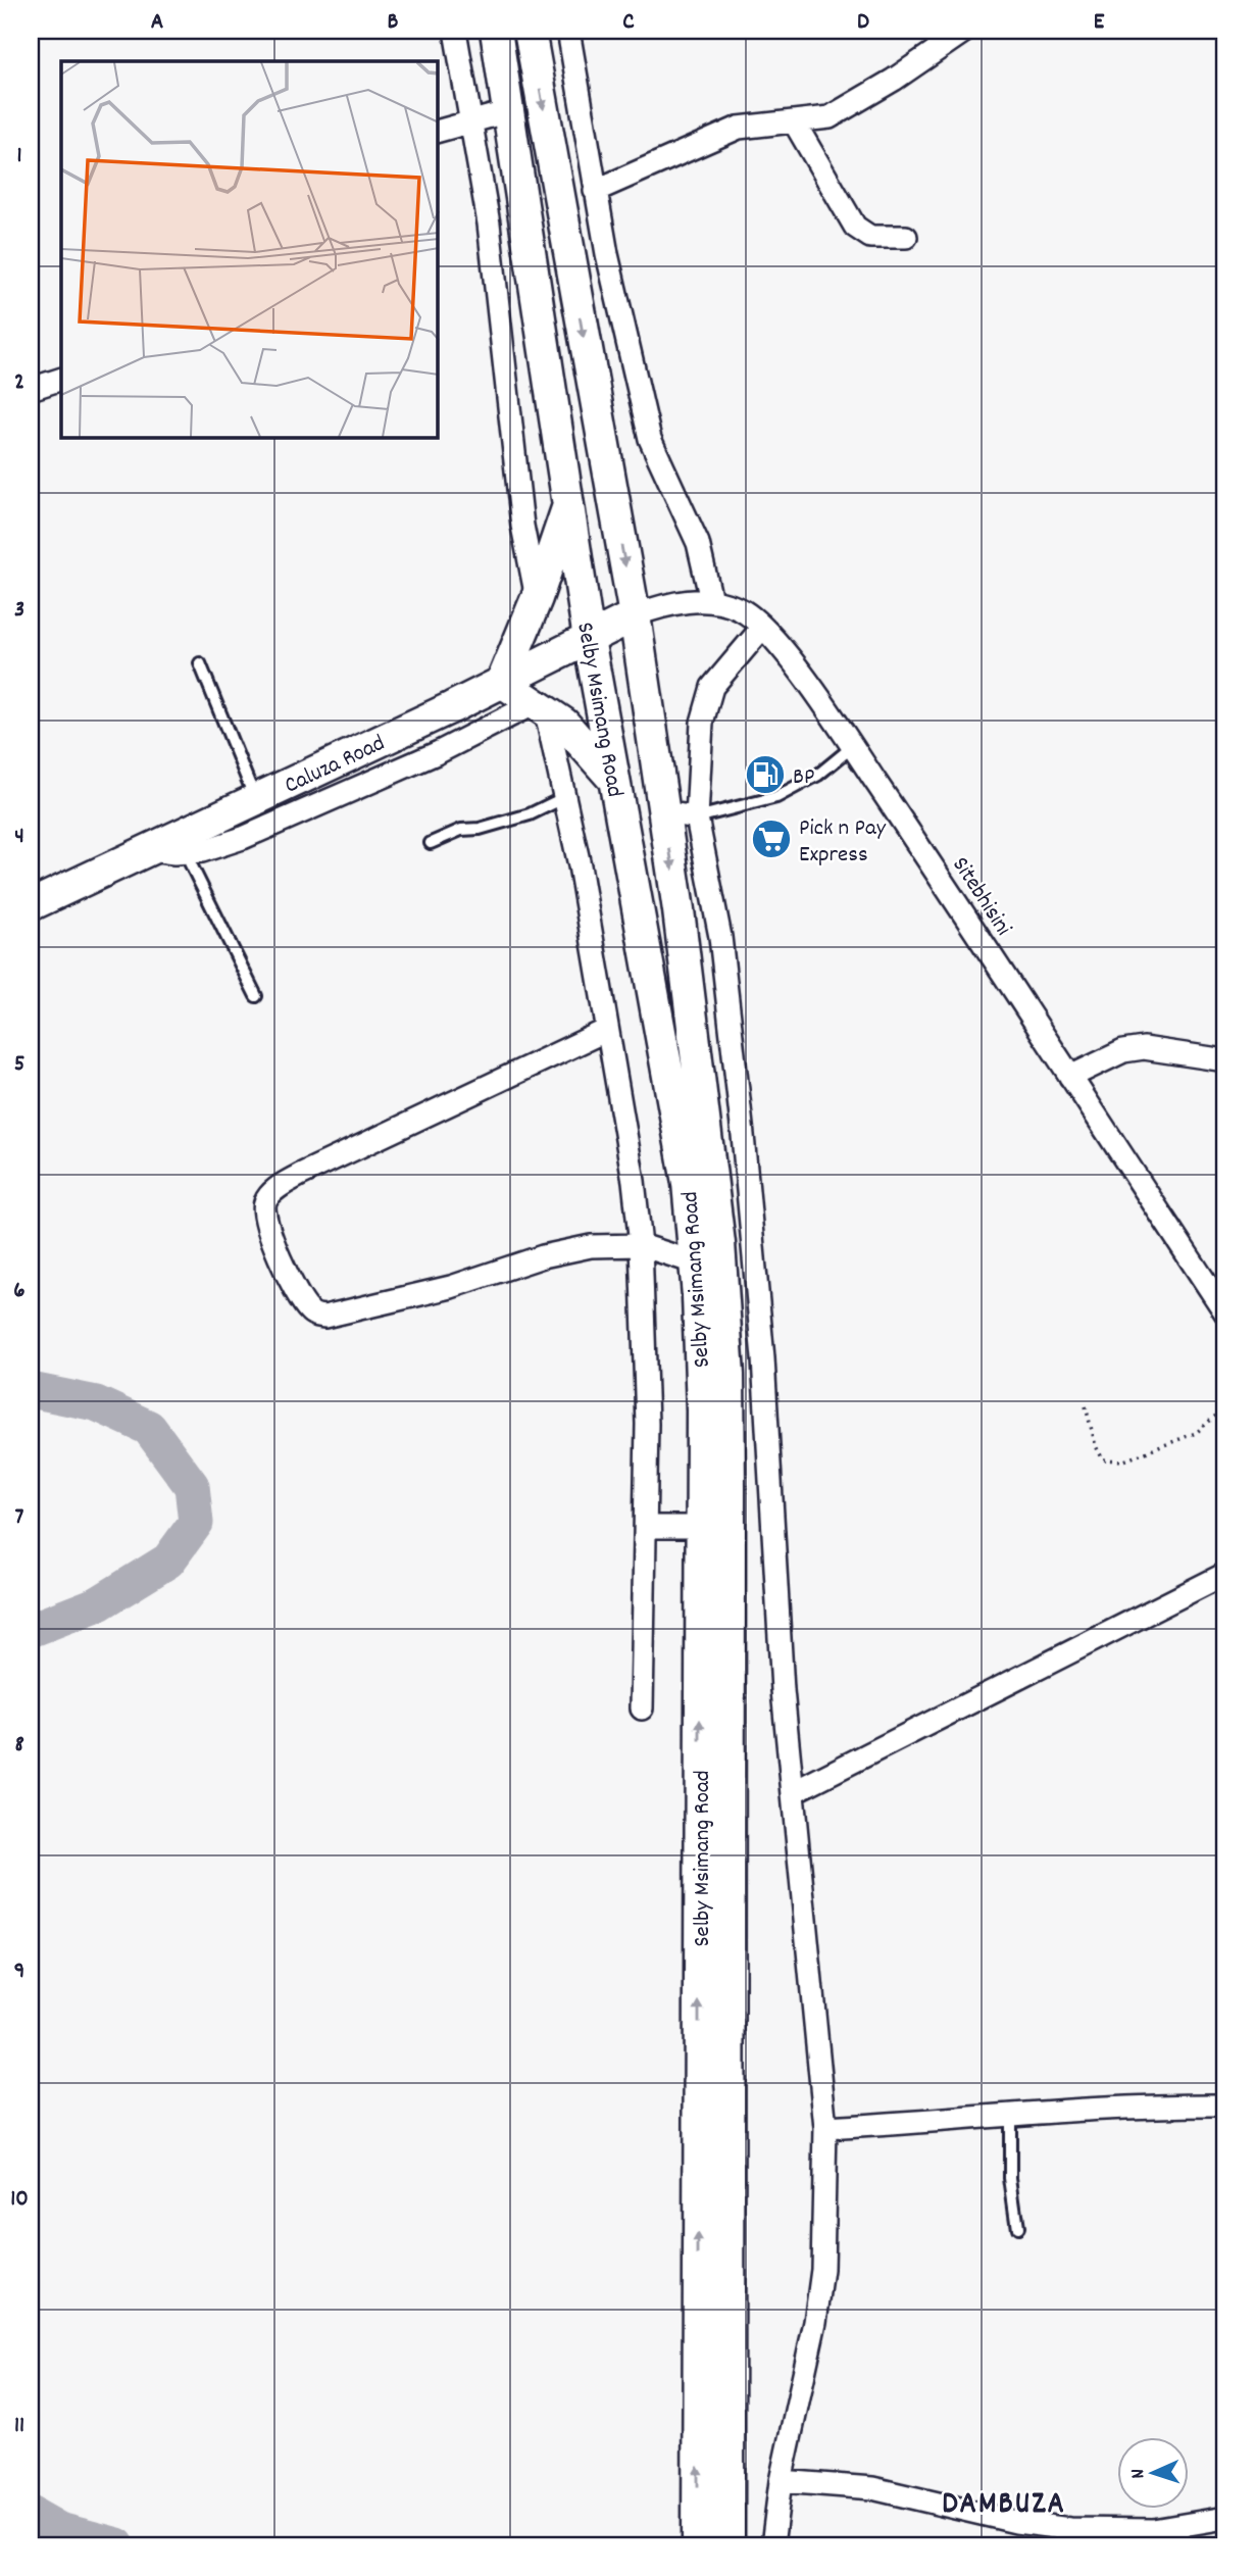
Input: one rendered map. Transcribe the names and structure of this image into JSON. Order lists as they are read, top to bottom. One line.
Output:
{"streets":{"main road":["Selby Msimang Road","Caluza Road"],"street":["Sitebhisini"]},"crossings":[["Selby Msimang Road","Caluza Road"],["Selby Msimang Road","Sitebhisini"],["Caluza Road","Sitebhisini"]],"districts":["DAMBUZA"],"places":{"fuel station":["BP"],"supermarket":["Pick n Pay Express"]},"north":"left","grid":{"columns":["A","B","C","D","E"],"rows":["1","2","3","4","5","6","7","8","9","10","11"]}}
